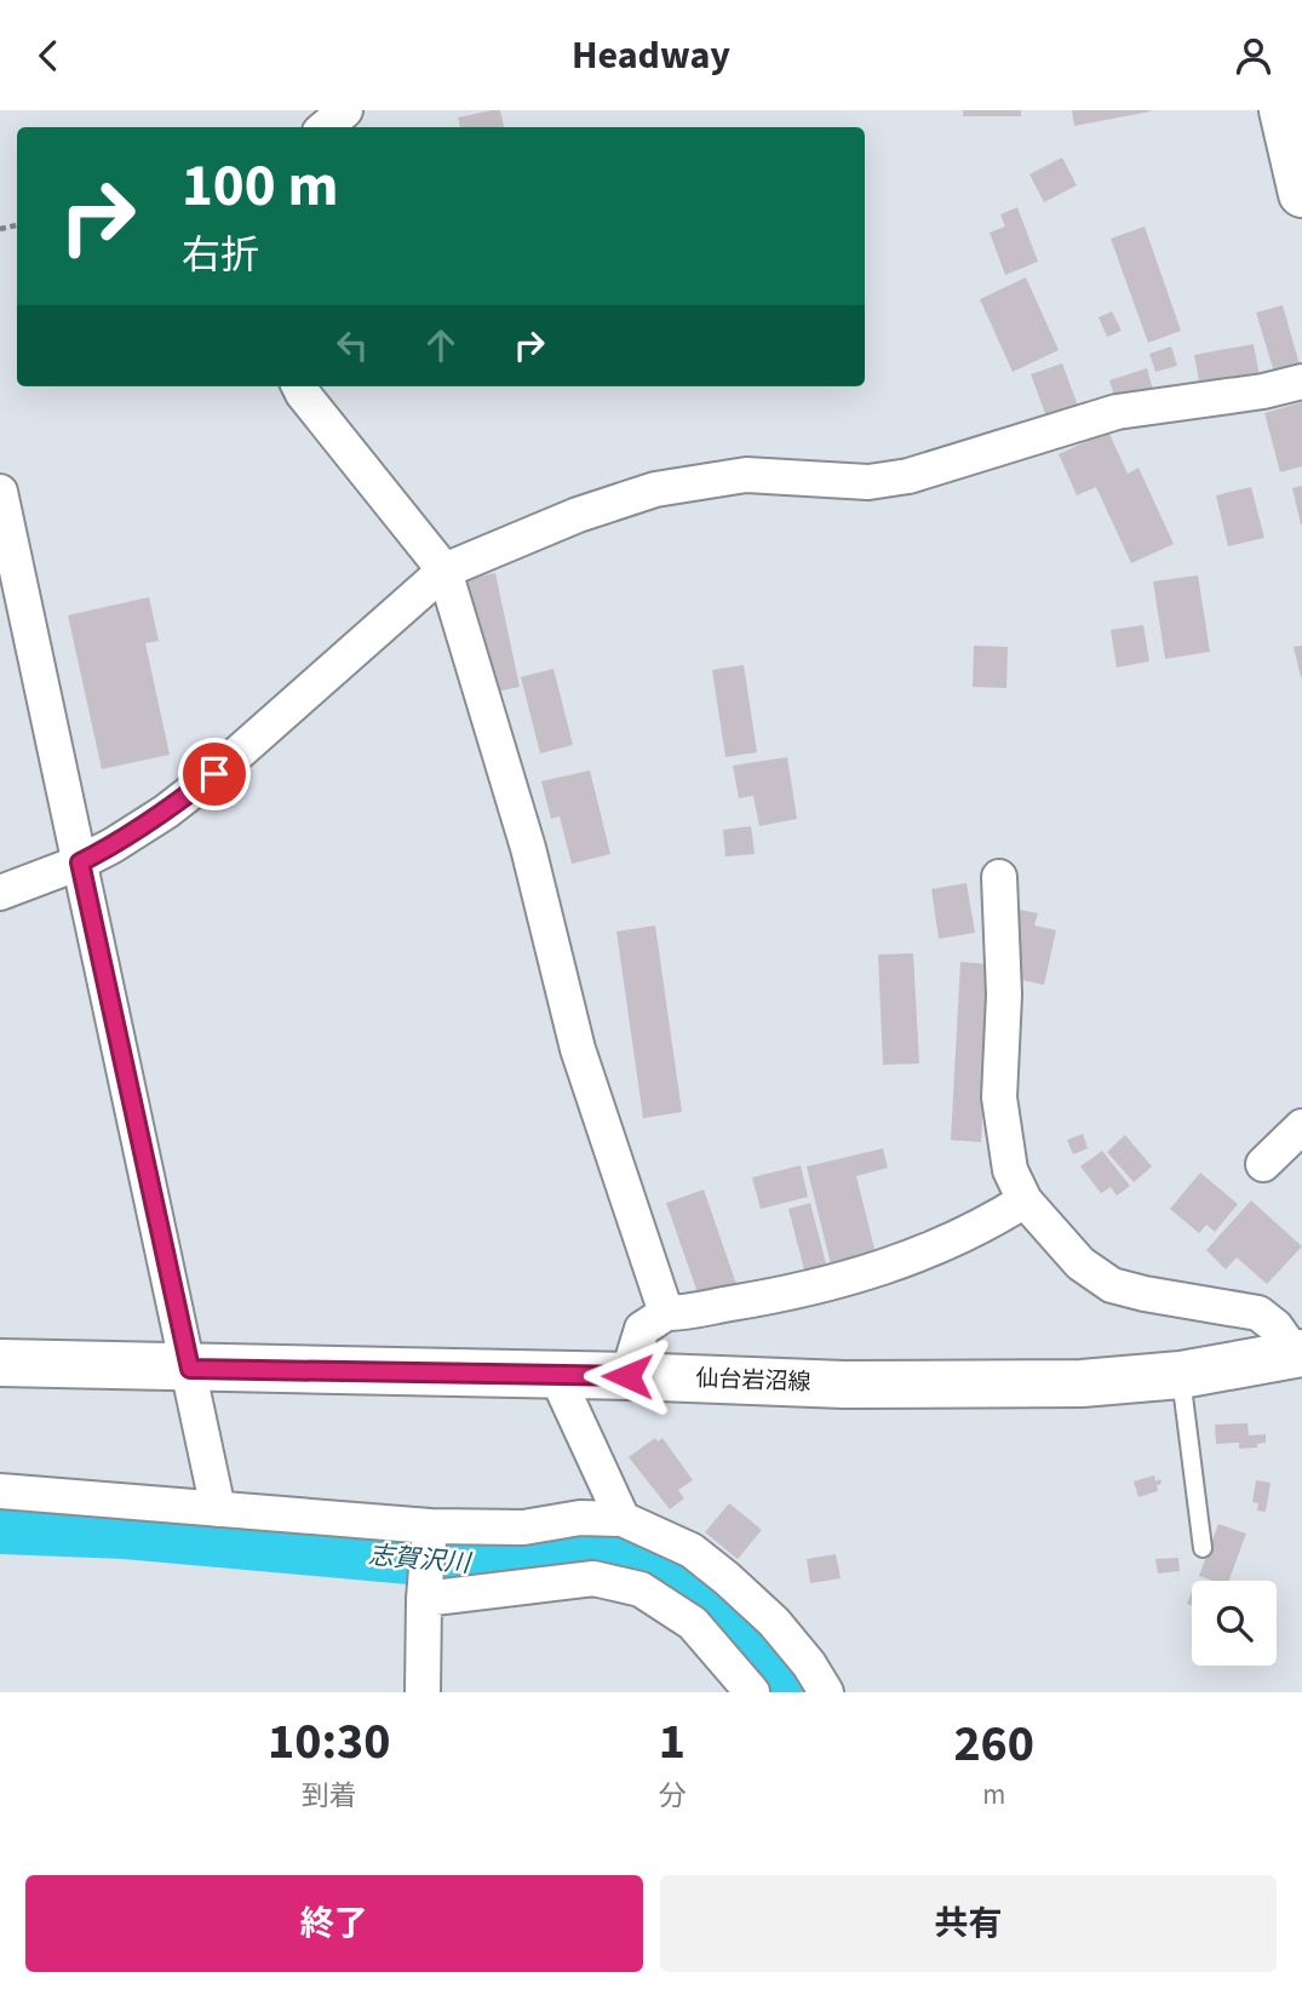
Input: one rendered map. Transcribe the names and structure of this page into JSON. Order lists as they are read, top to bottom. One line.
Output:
{"streets":{"main road":["仙台岩沼線"]},"water":["志賀沢川"],"page":{"header":"Headway","turn":["100 m","右折"],"eta":["10:30","到着","1","分","260","m"],"buttons":["終了","共有"]}}
